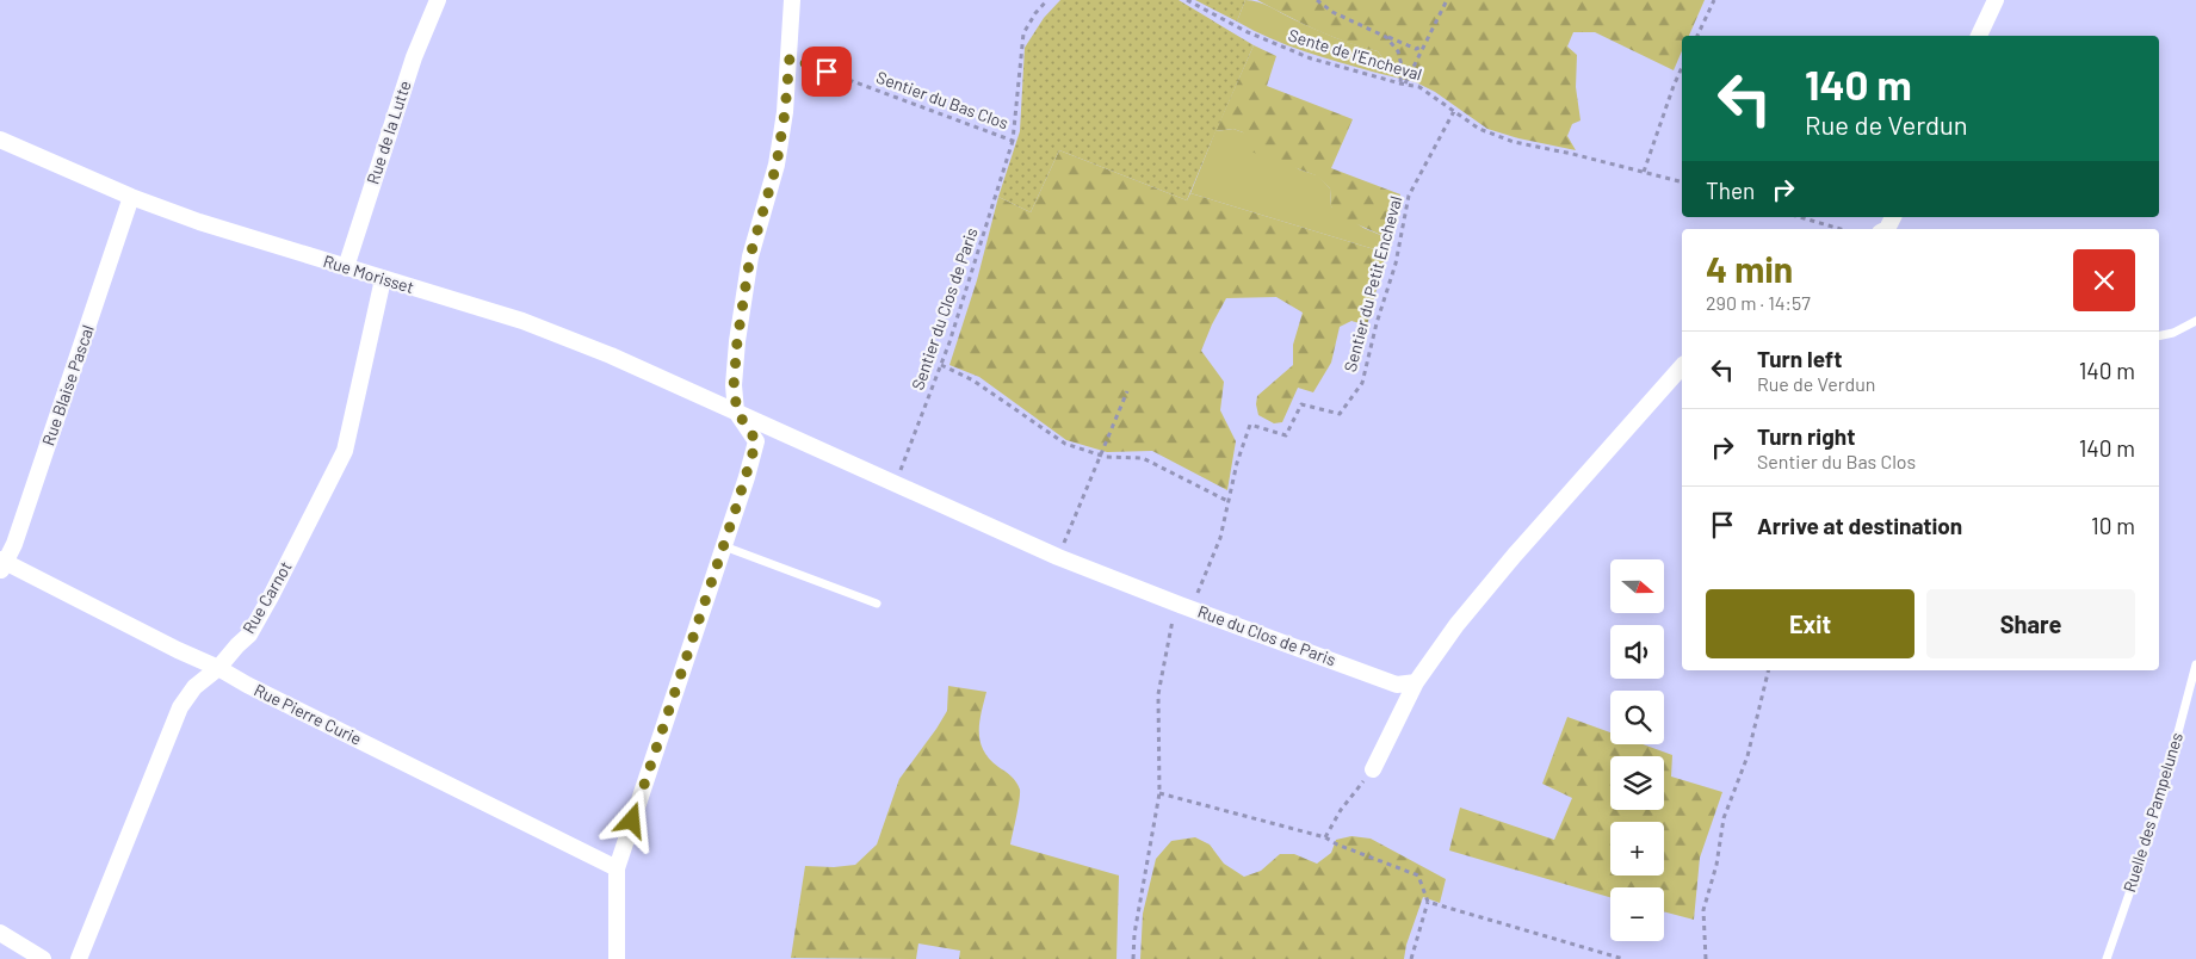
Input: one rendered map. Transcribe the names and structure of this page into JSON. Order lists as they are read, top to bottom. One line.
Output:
{"streets":{"street":["Rue de la Lutte","Rue Morisset","Rue Blaise Pascal","Rue Carnot","Rue du Clos de Paris","Rue Pierre Curie"],"lane":["Ruelle des Pampelunes"],"path":["Sente de l'Encheval","Sentier du Bas Clos","Sentier du Petit Encheval","Sentier du Clos de Paris"]},"crossings":[["Sente de l'Encheval","Sentier du Petit Encheval"],["Sentier du Bas Clos","Sentier du Clos de Paris"],["Rue de la Lutte","Rue Morisset"],["Rue Morisset","Rue Blaise Pascal"],["Rue Morisset","Rue Carnot"],["Rue Morisset","Rue du Clos de Paris"],["Sentier du Petit Encheval","Rue du Clos de Paris"],["Sentier du Clos de Paris","Rue du Clos de Paris"],["Rue Blaise Pascal","Rue Pierre Curie"],["Rue Carnot","Rue Pierre Curie"]],"north":"right","page":{"turn":["140 m","Rue de Verdun"],"then":"Then","heading":["4 min","290 m · 14:57"],"list":[{"name":"Turn left","note":"Rue de Verdun","value":"140 m"},{"name":"Turn right","note":"Sentier du Bas Clos","value":"140 m"},{"name":"Arrive at destination","value":"10 m"}],"map_buttons":["+","−"],"buttons":["Exit","Share"]}}
